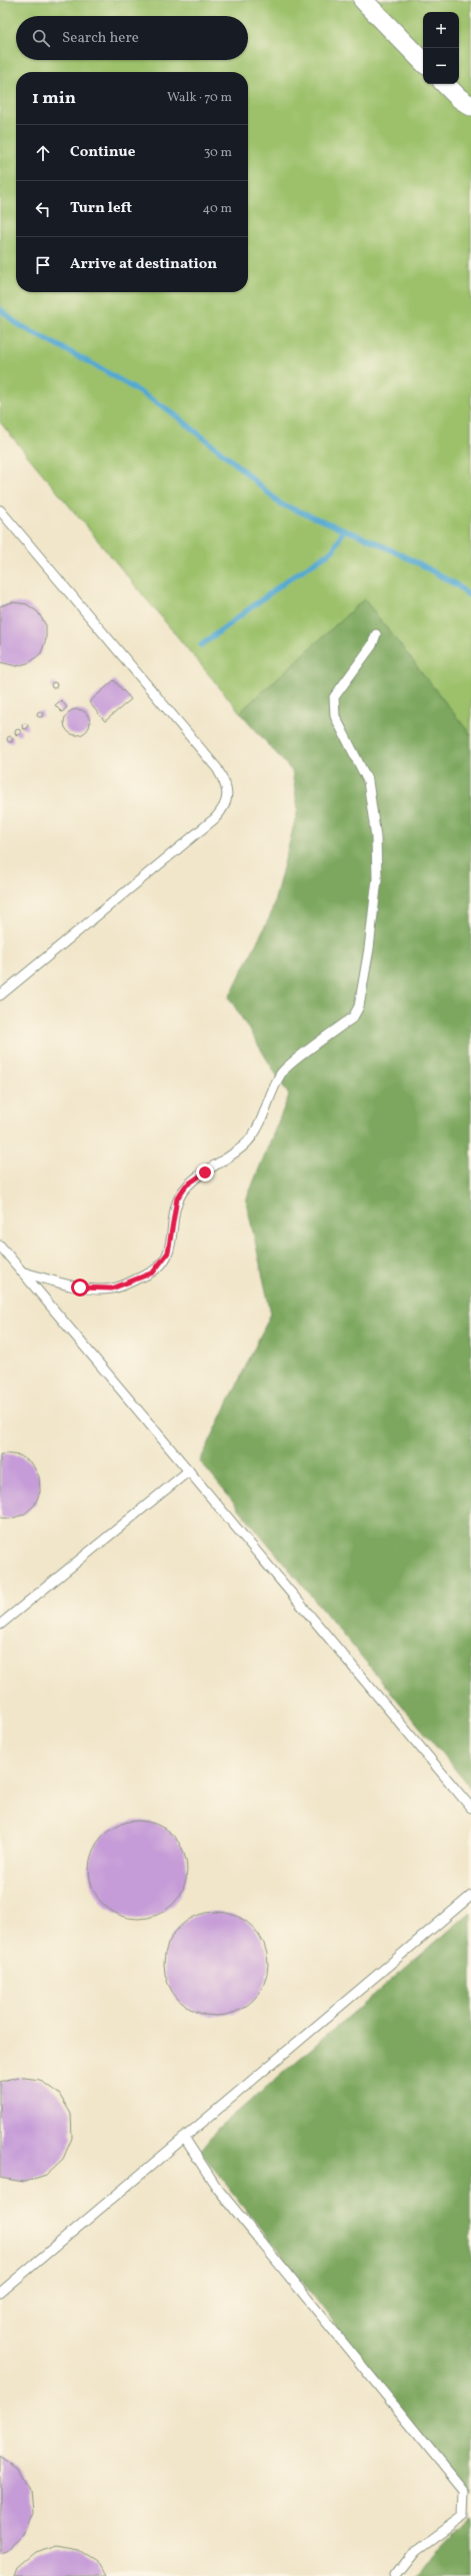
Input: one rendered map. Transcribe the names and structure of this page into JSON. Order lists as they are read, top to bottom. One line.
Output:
{"page":{"map_buttons":["+","−"],"search":"Search here","heading":["1 min","Walk · 70 m"],"list":[["Continue","30 m"],["Turn left","40 m"],"Arrive at destination"]}}
